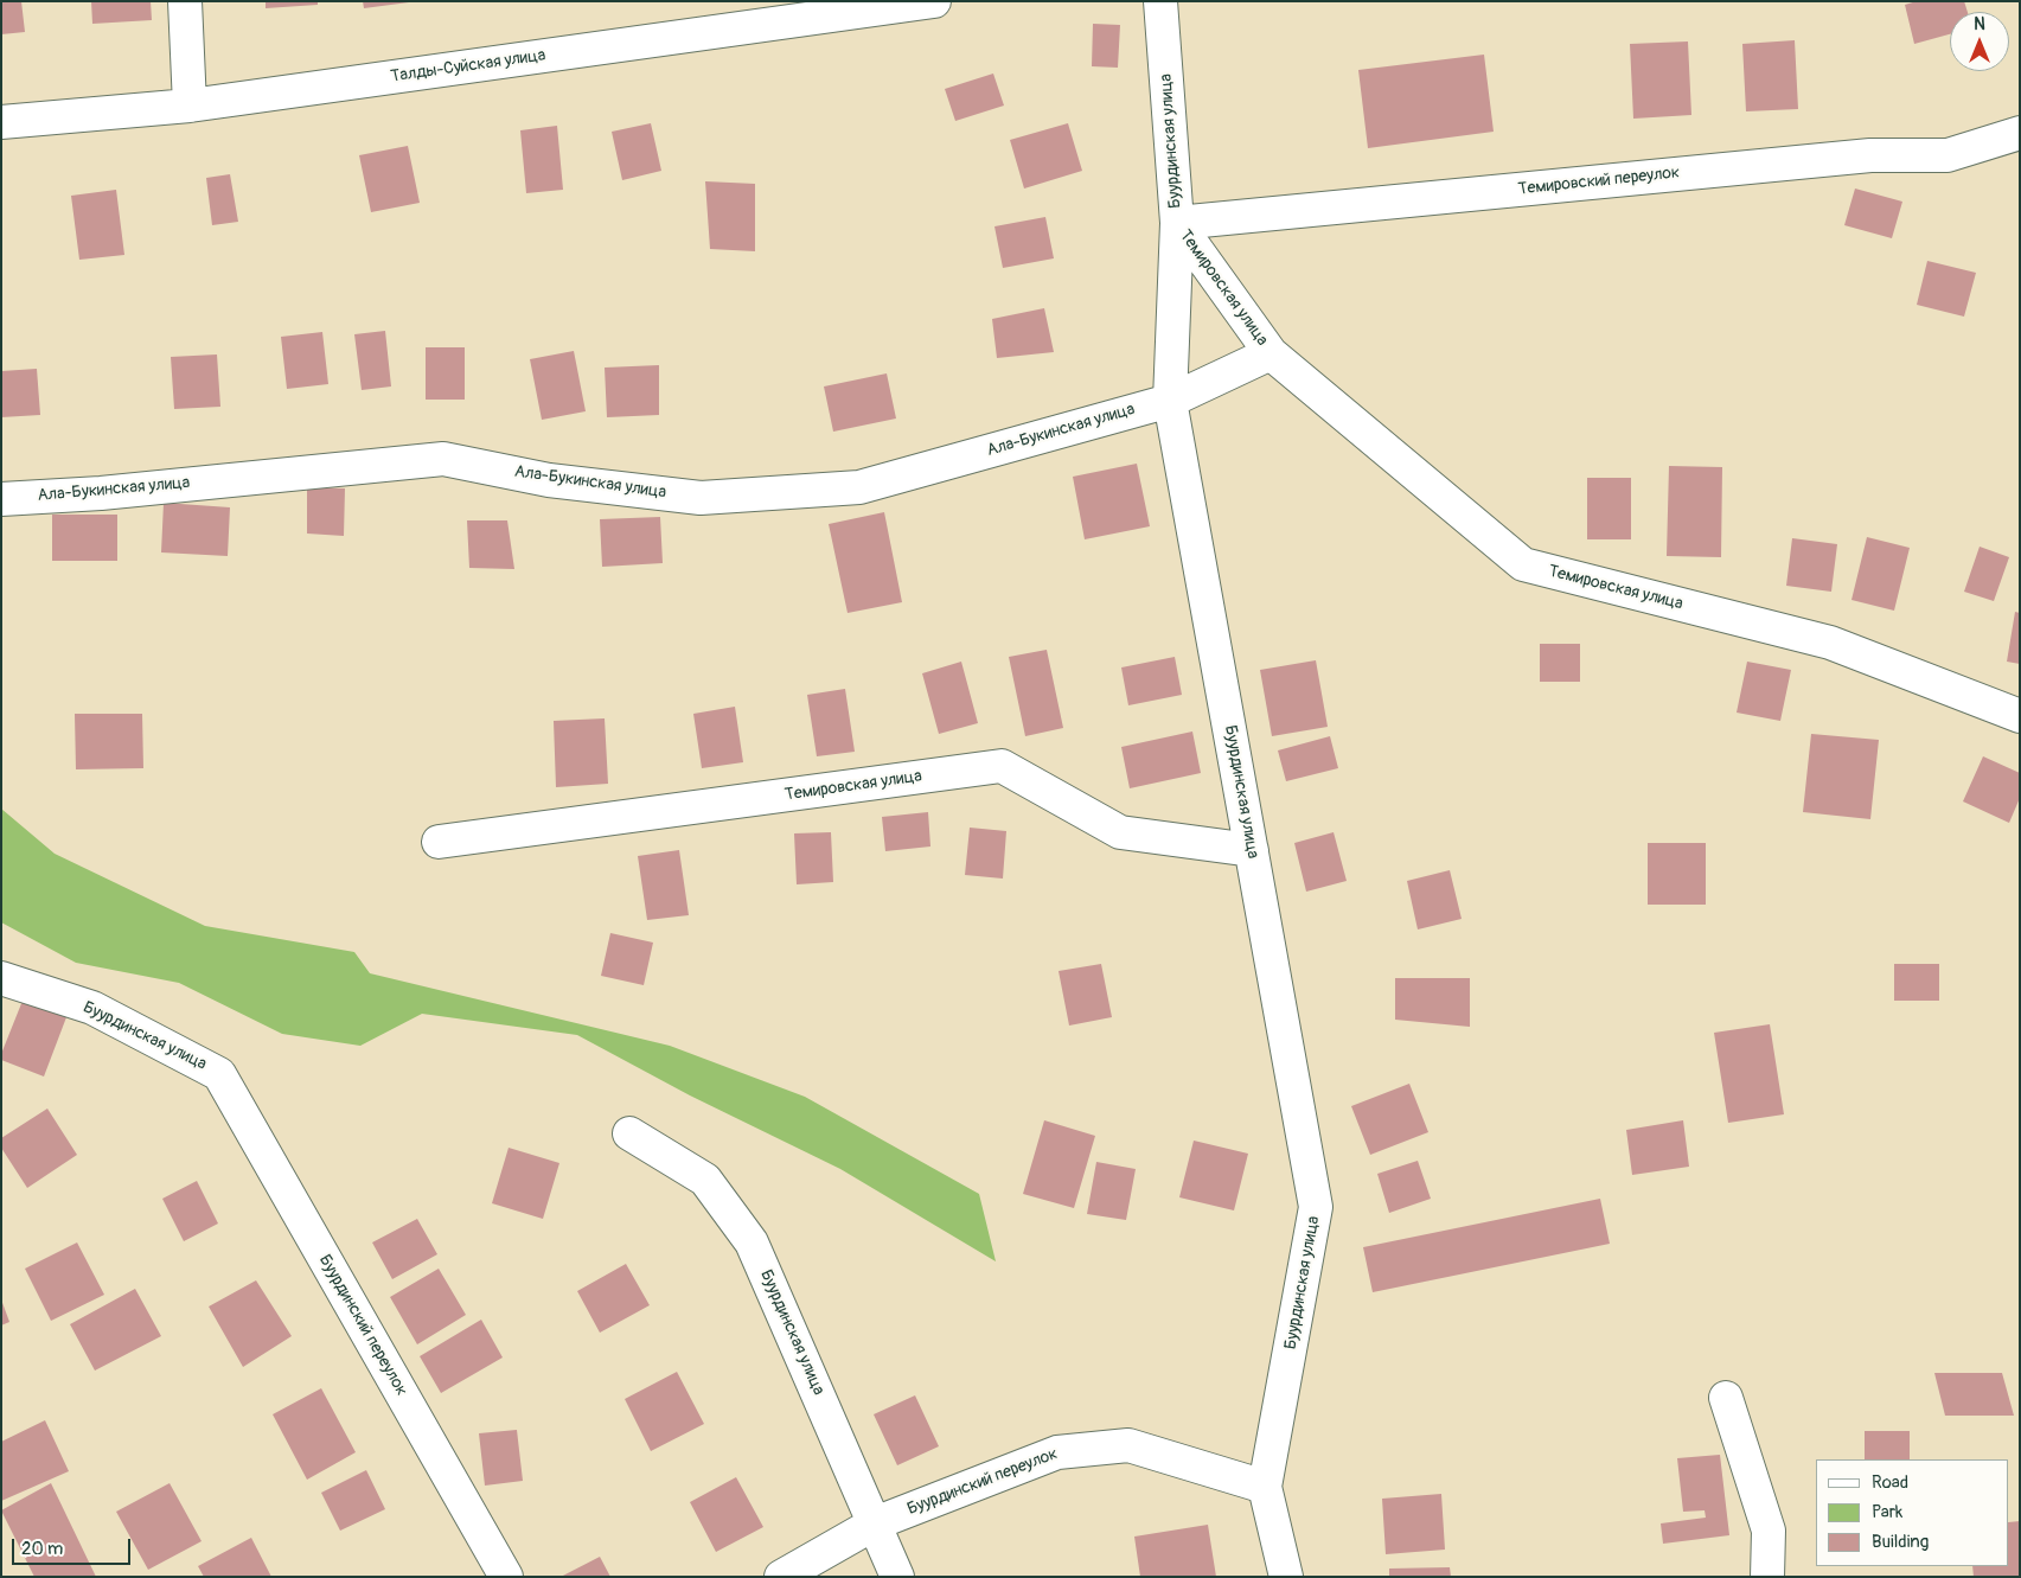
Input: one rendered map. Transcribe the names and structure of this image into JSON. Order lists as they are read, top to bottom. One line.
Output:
{"streets":{"street":["Талды-Суйская улица","Буурдинская улица","Темировский переулок","Темировская улица","Ала-Букинская улица","Буурдинский переулок"]},"crossings":[["Буурдинская улица","Темировский переулок"],["Буурдинская улица","Темировская улица"],["Буурдинская улица","Ала-Букинская улица"],["Буурдинская улица","Буурдинский переулок"],["Темировский переулок","Темировская улица"],["Темировская улица","Ала-Букинская улица"]],"legend":["Road","Park","Building"],"scale_bar":"20 m","north":"top"}
